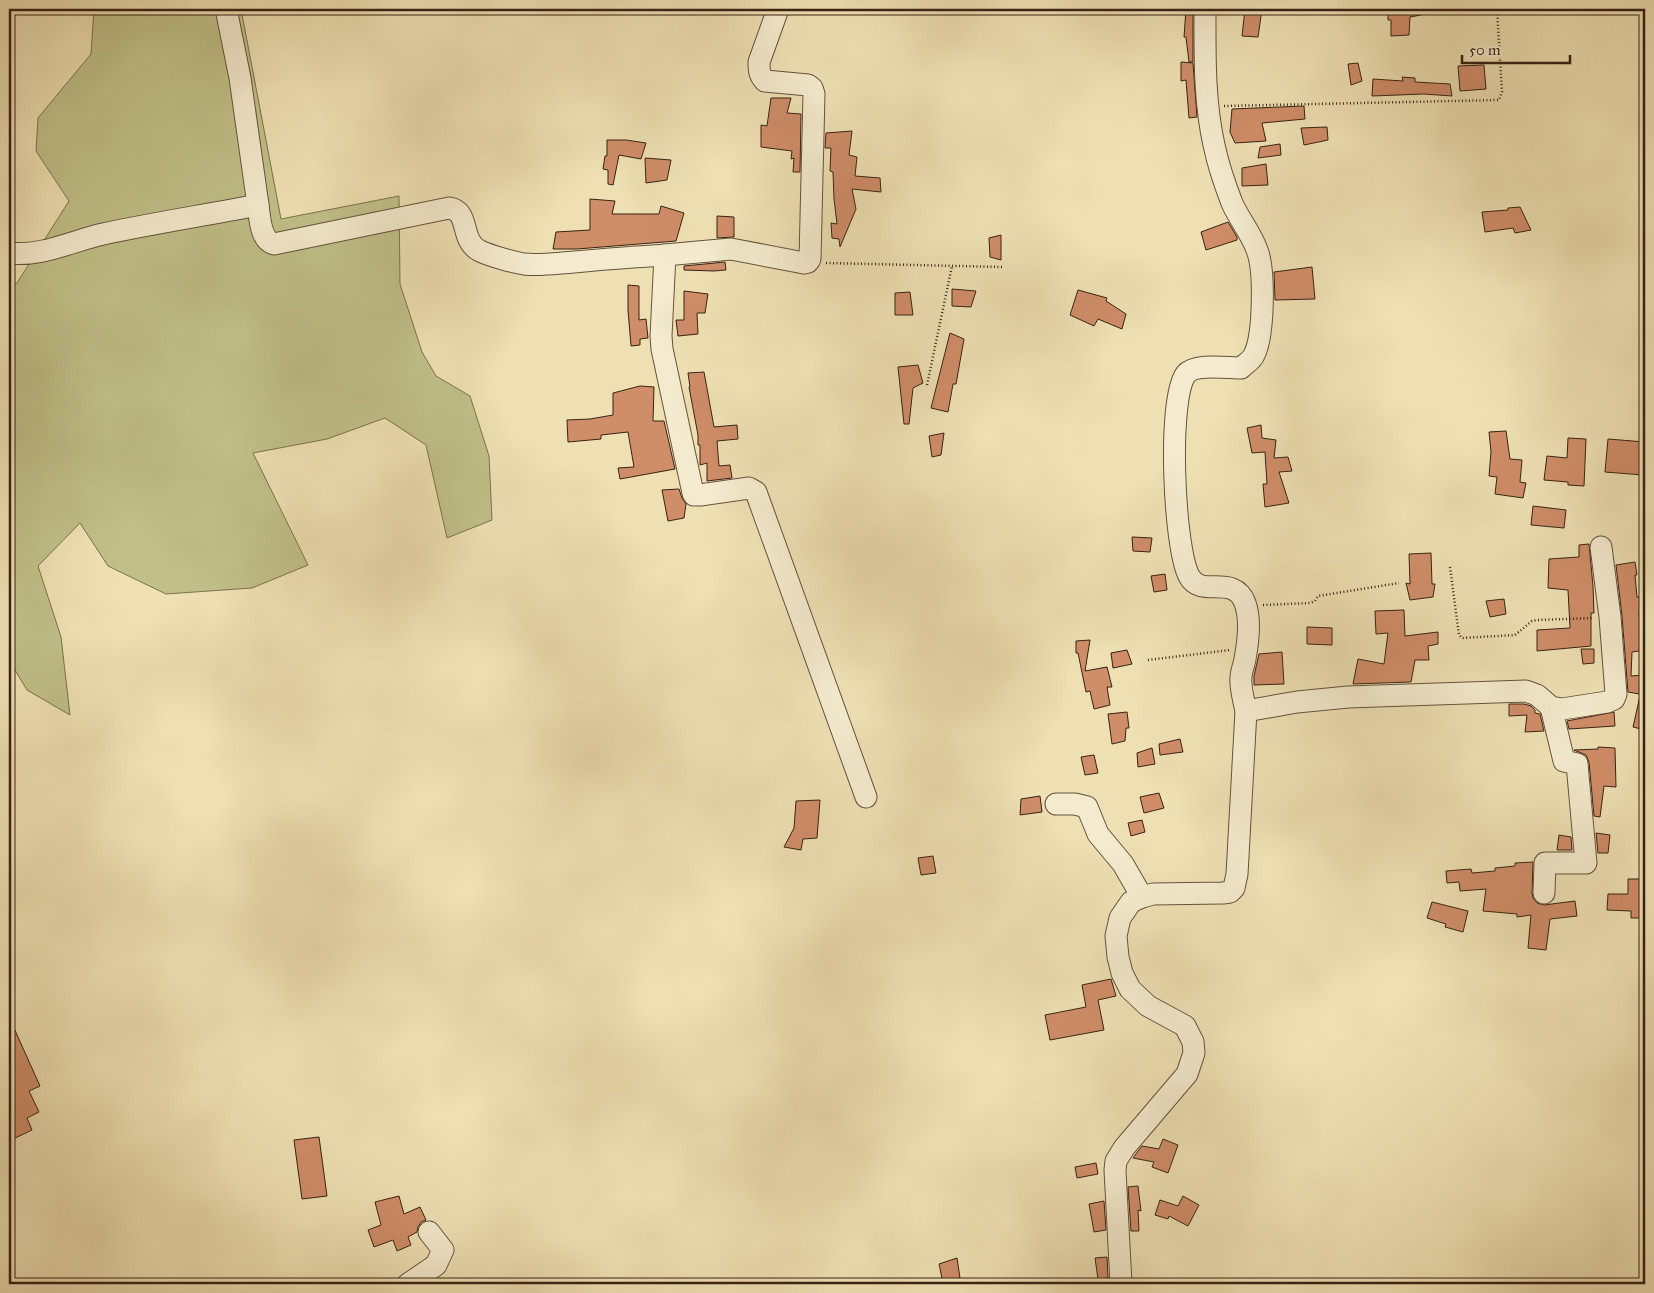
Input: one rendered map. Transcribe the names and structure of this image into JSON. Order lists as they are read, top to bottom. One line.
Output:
{"scale_bar":"50 m"}
